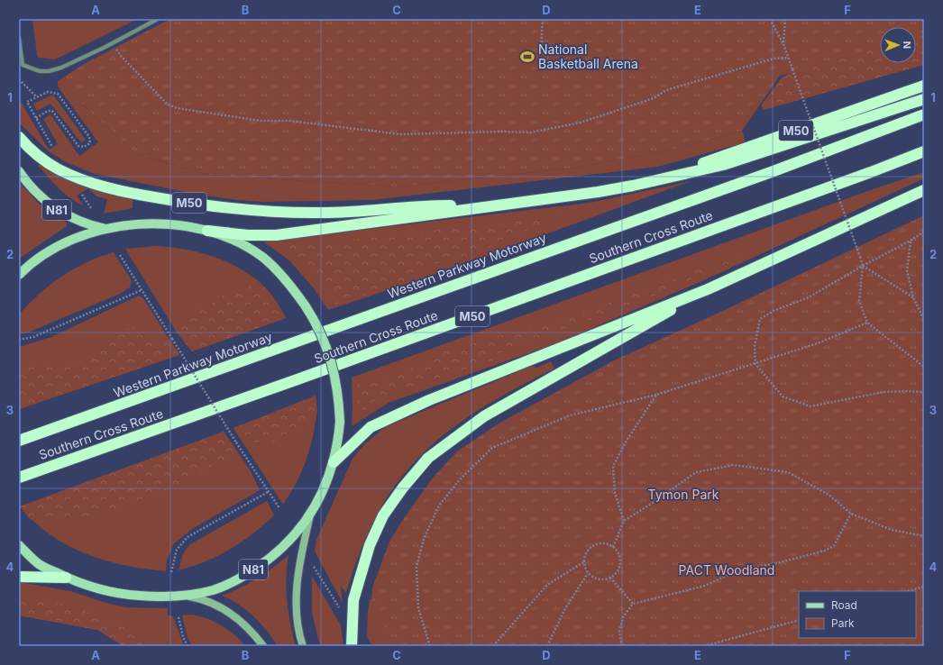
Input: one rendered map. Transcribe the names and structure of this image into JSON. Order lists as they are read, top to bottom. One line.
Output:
{"streets":{"highway":["M50","Southern Cross Route","Western Parkway Motorway"],"main road":["N81"]},"crossings":[["M50","N81"]],"parks":["Tymon Park","PACT Woodland"],"places":{"sports":["National Basketball Arena"]},"legend":["Road","Park"],"north":"right","grid":{"columns":["A","B","C","D","E","F"],"rows":["1","2","3","4"]}}
